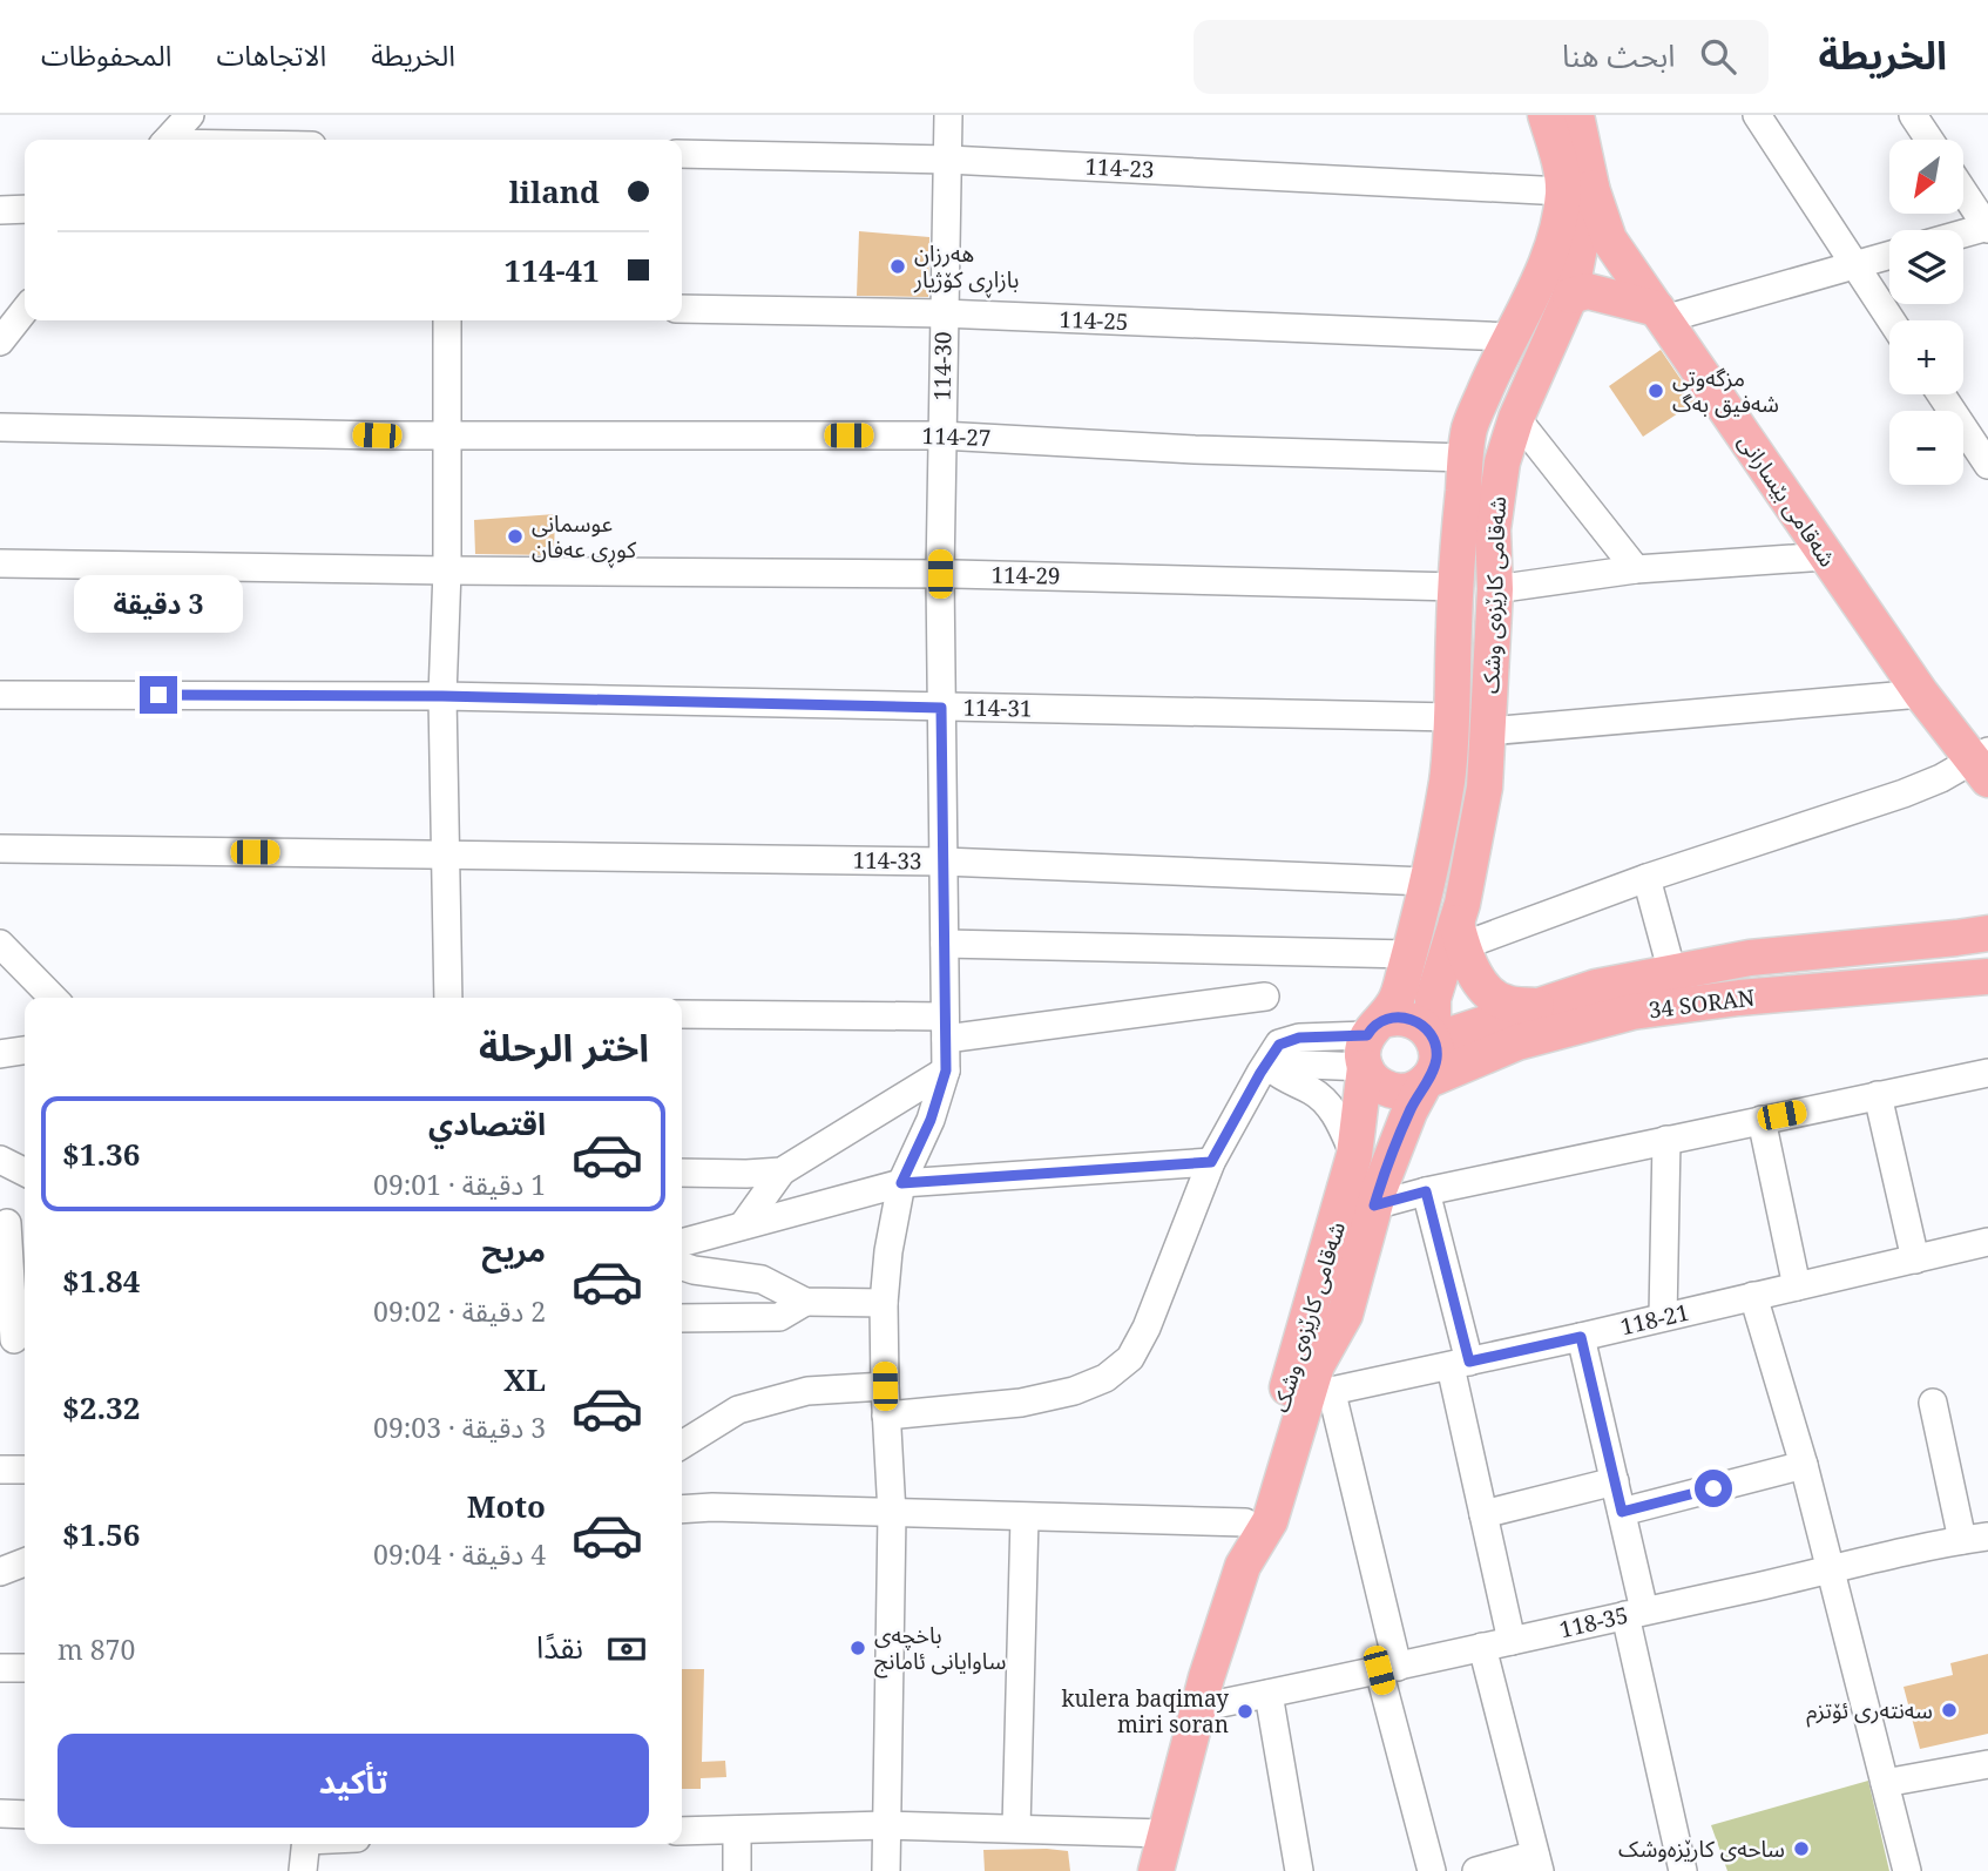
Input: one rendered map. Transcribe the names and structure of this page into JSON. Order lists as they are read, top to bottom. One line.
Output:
{"streets":{"main road":["شەقامی بێسارانی","شەقامی کارێزەی وشک","34 SORAN"],"street":["114-23","114-25","114-30","114-27","114-29","114-31","114-33","118-21","118-35"]},"crossings":[["114-23","114-30"],["114-23","شەقامی بێسارانی"],["114-23","شەقامی کارێزەی وشک"],["114-25","114-30"],["114-25","شەقامی کارێزەی وشک"],["114-30","114-27"],["114-30","114-29"],["114-30","114-31"],["114-30","114-33"],["114-27","شەقامی کارێزەی وشک"],["شەقامی بێسارانی","شەقامی کارێزەی وشک"],["114-29","شەقامی کارێزەی وشک"],["شەقامی کارێزەی وشک","114-31"],["شەقامی کارێزەی وشک","114-33"],["شەقامی کارێزەی وشک","34 SORAN"],["شەقامی کارێزەی وشک","118-35"],["118-21","118-35"]],"places":["ھەرزان بازاڕی کۆژیار","مزگەوتی شەفیق بەگ","عوسمانی کوڕی عەفان","باخچەی ساوایانی ئامانج","سەنتەری ئۆتزم","kulera baqimay miri soran","ساحه‌ی کارێزه‌وشک"],"north":"bottom left","page":{"header":"الخريطة","search":"ابحث هنا","nav":["الخريطة","الاتجاهات","المحفوظات"],"map_buttons":["+","−"],"banner":["liland","114-41"],"bubble":"3 دقيقة","heading":"اختر الرحلة","list":[{"name":"اقتصادي","note":"1 دقيقة · 09:01","value":"$1.36"},{"name":"مريح","note":"2 دقيقة · 09:02","value":"$1.84"},{"name":"XL","note":"3 دقيقة · 09:03","value":"$2.32"},{"name":"Moto","note":"4 دقيقة · 09:04","value":"$1.56"}],"pay":["نقدًا","870 m"],"buttons":"تأكيد"}}
